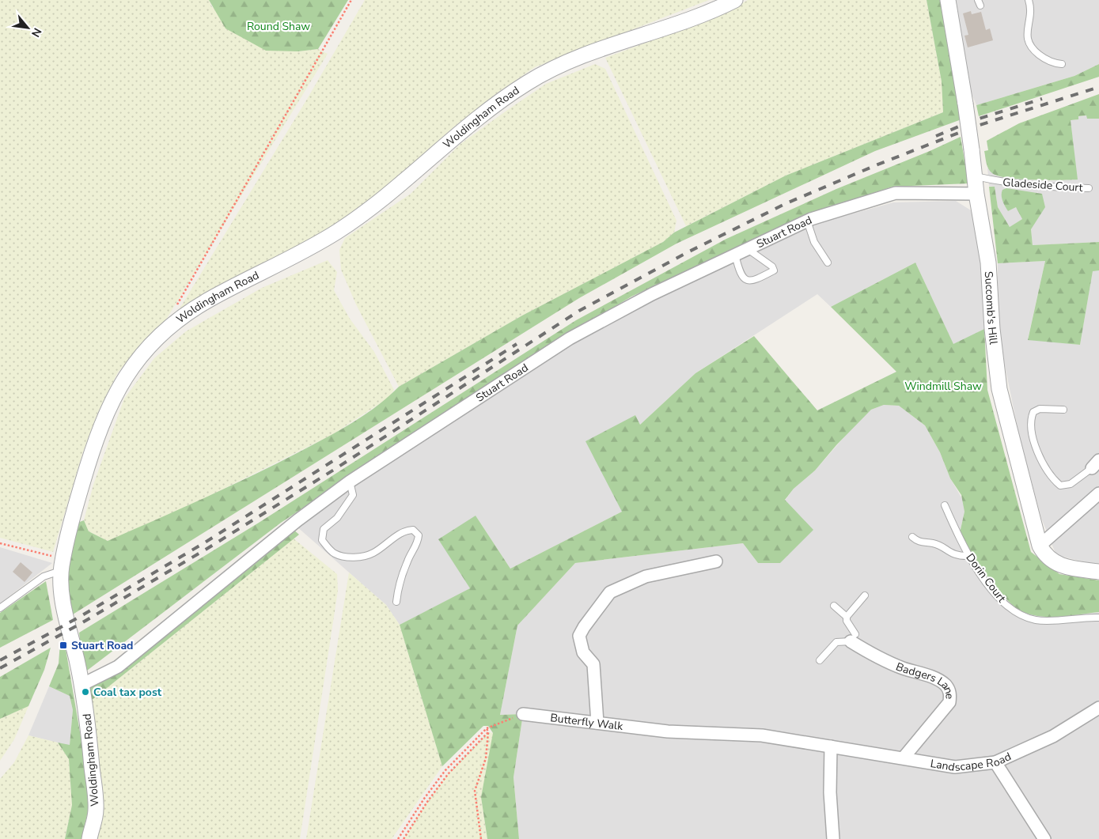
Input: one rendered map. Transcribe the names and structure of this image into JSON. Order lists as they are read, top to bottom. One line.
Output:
{"streets":{"street":["Woldingham Road","Stuart Road","Succomb's Hill","Badgers Lane","Butterfly Walk","Landscape Road"],"lane":["Gladeside Court","Dorin Court"]},"crossings":[["Woldingham Road","Stuart Road"],["Gladeside Court","Succomb's Hill"],["Stuart Road","Succomb's Hill"],["Badgers Lane","Landscape Road"],["Butterfly Walk","Landscape Road"]],"parks":["Round Shaw","Windmill Shaw"],"places":{"transit":["Stuart Road"],"other":["Coal tax post"]},"north":"bottom right"}
